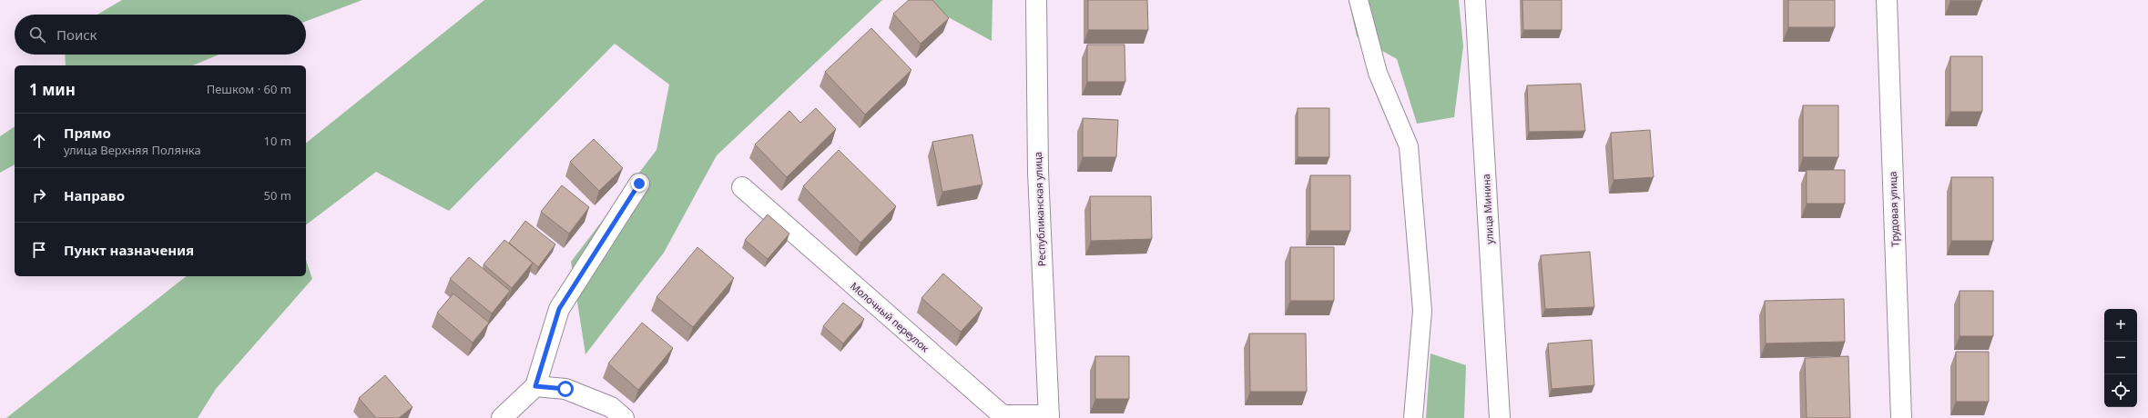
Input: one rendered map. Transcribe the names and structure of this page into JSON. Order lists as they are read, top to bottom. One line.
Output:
{"streets":{"street":["Республиканская улица","улица Минина","Трудовая улица","Молочный переулок"]},"crossings":[["Республиканская улица","Молочный переулок"]],"page":{"search":"Поиск","heading":["1 мин","Пешком · 60 m"],"list":[["Прямо","улица Верхняя Полянка","10 m"],["Направо","50 m"],"Пункт назначения"],"map_buttons":["+","−"]}}
